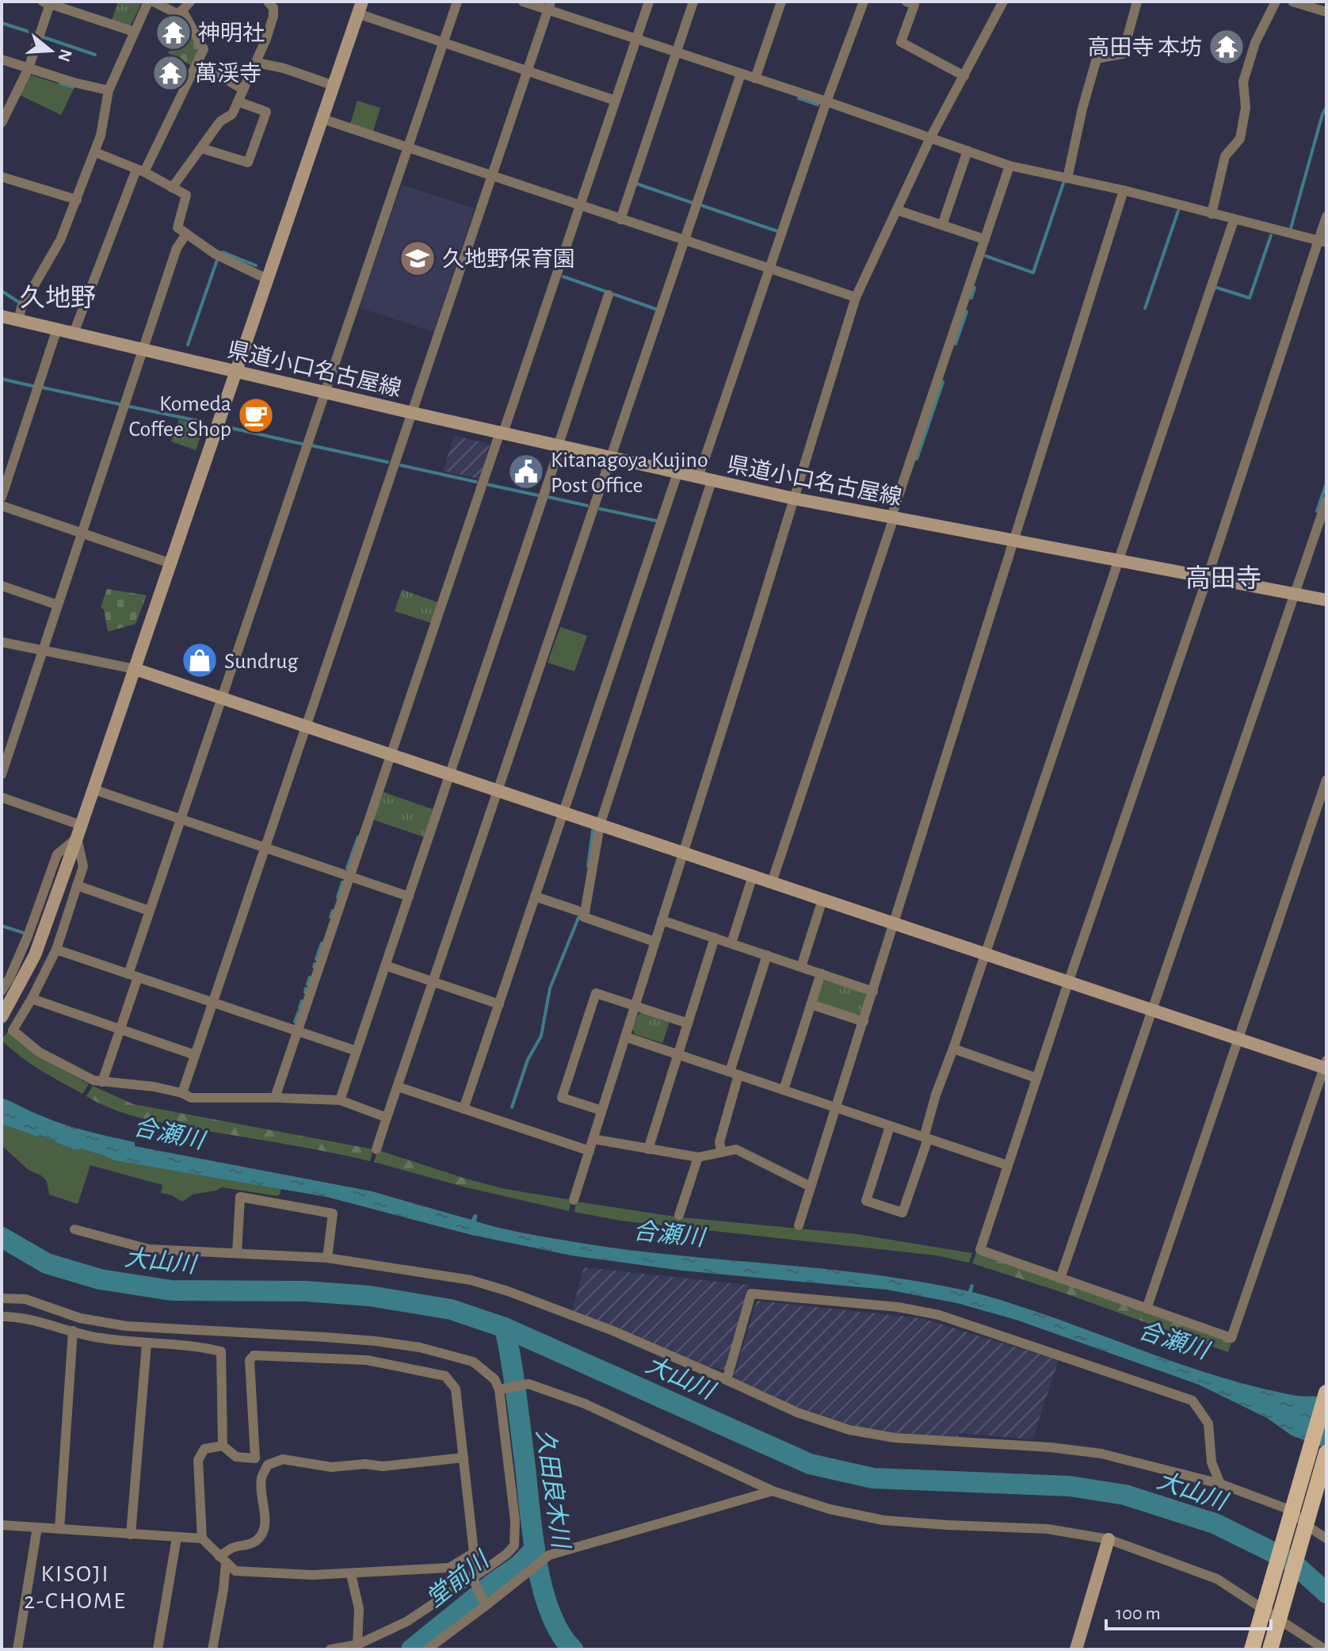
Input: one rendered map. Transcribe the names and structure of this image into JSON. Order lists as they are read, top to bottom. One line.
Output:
{"streets":{"street":["県道小口名古屋線"]},"districts":["久地野","高田寺","KISOJI 2-CHOME"],"water":["合瀬川","大山川","久田良木川","堂前川"],"places":{"temple":["神明社","高田寺 本坊","萬渓寺"],"school or university":["久地野保育園"],"cafe":["Komeda Coffee Shop"],"public building":["Kitanagoya Kujino Post Office"],"shop":["Sundrug"]},"scale_bar":"100 m","north":"right"}
